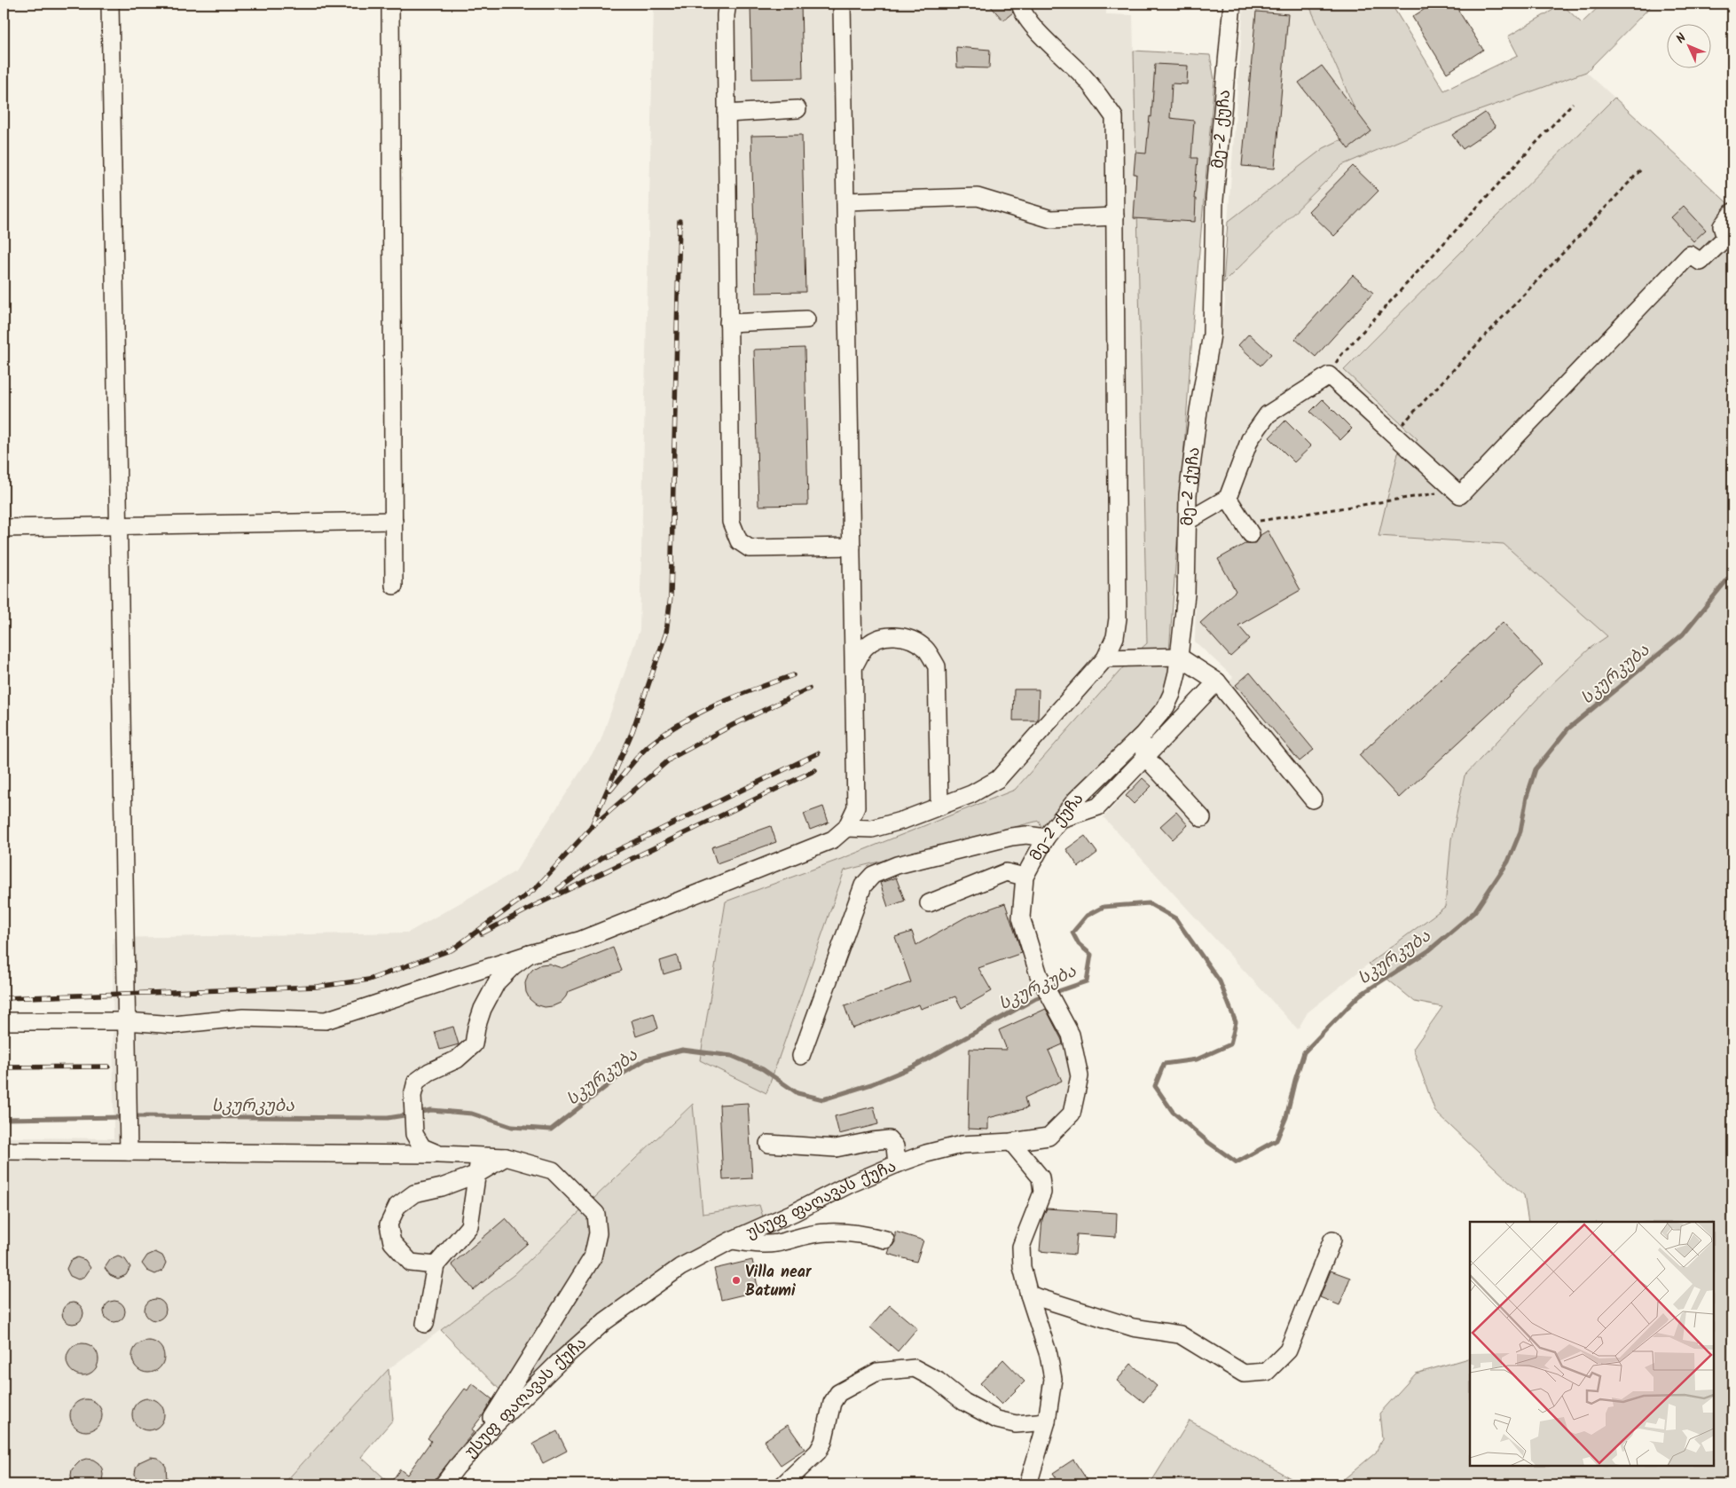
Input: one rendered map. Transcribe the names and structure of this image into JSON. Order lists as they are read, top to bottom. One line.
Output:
{"streets":{"street":["მე-2 ქუჩა","უსუფ ფაღავას ქუჩა"]},"crossings":[["მე-2 ქუჩა","უსუფ ფაღავას ქუჩა"]],"water":["სკურკუბა"],"places":["Villa near Batumi"],"north":"top left"}
